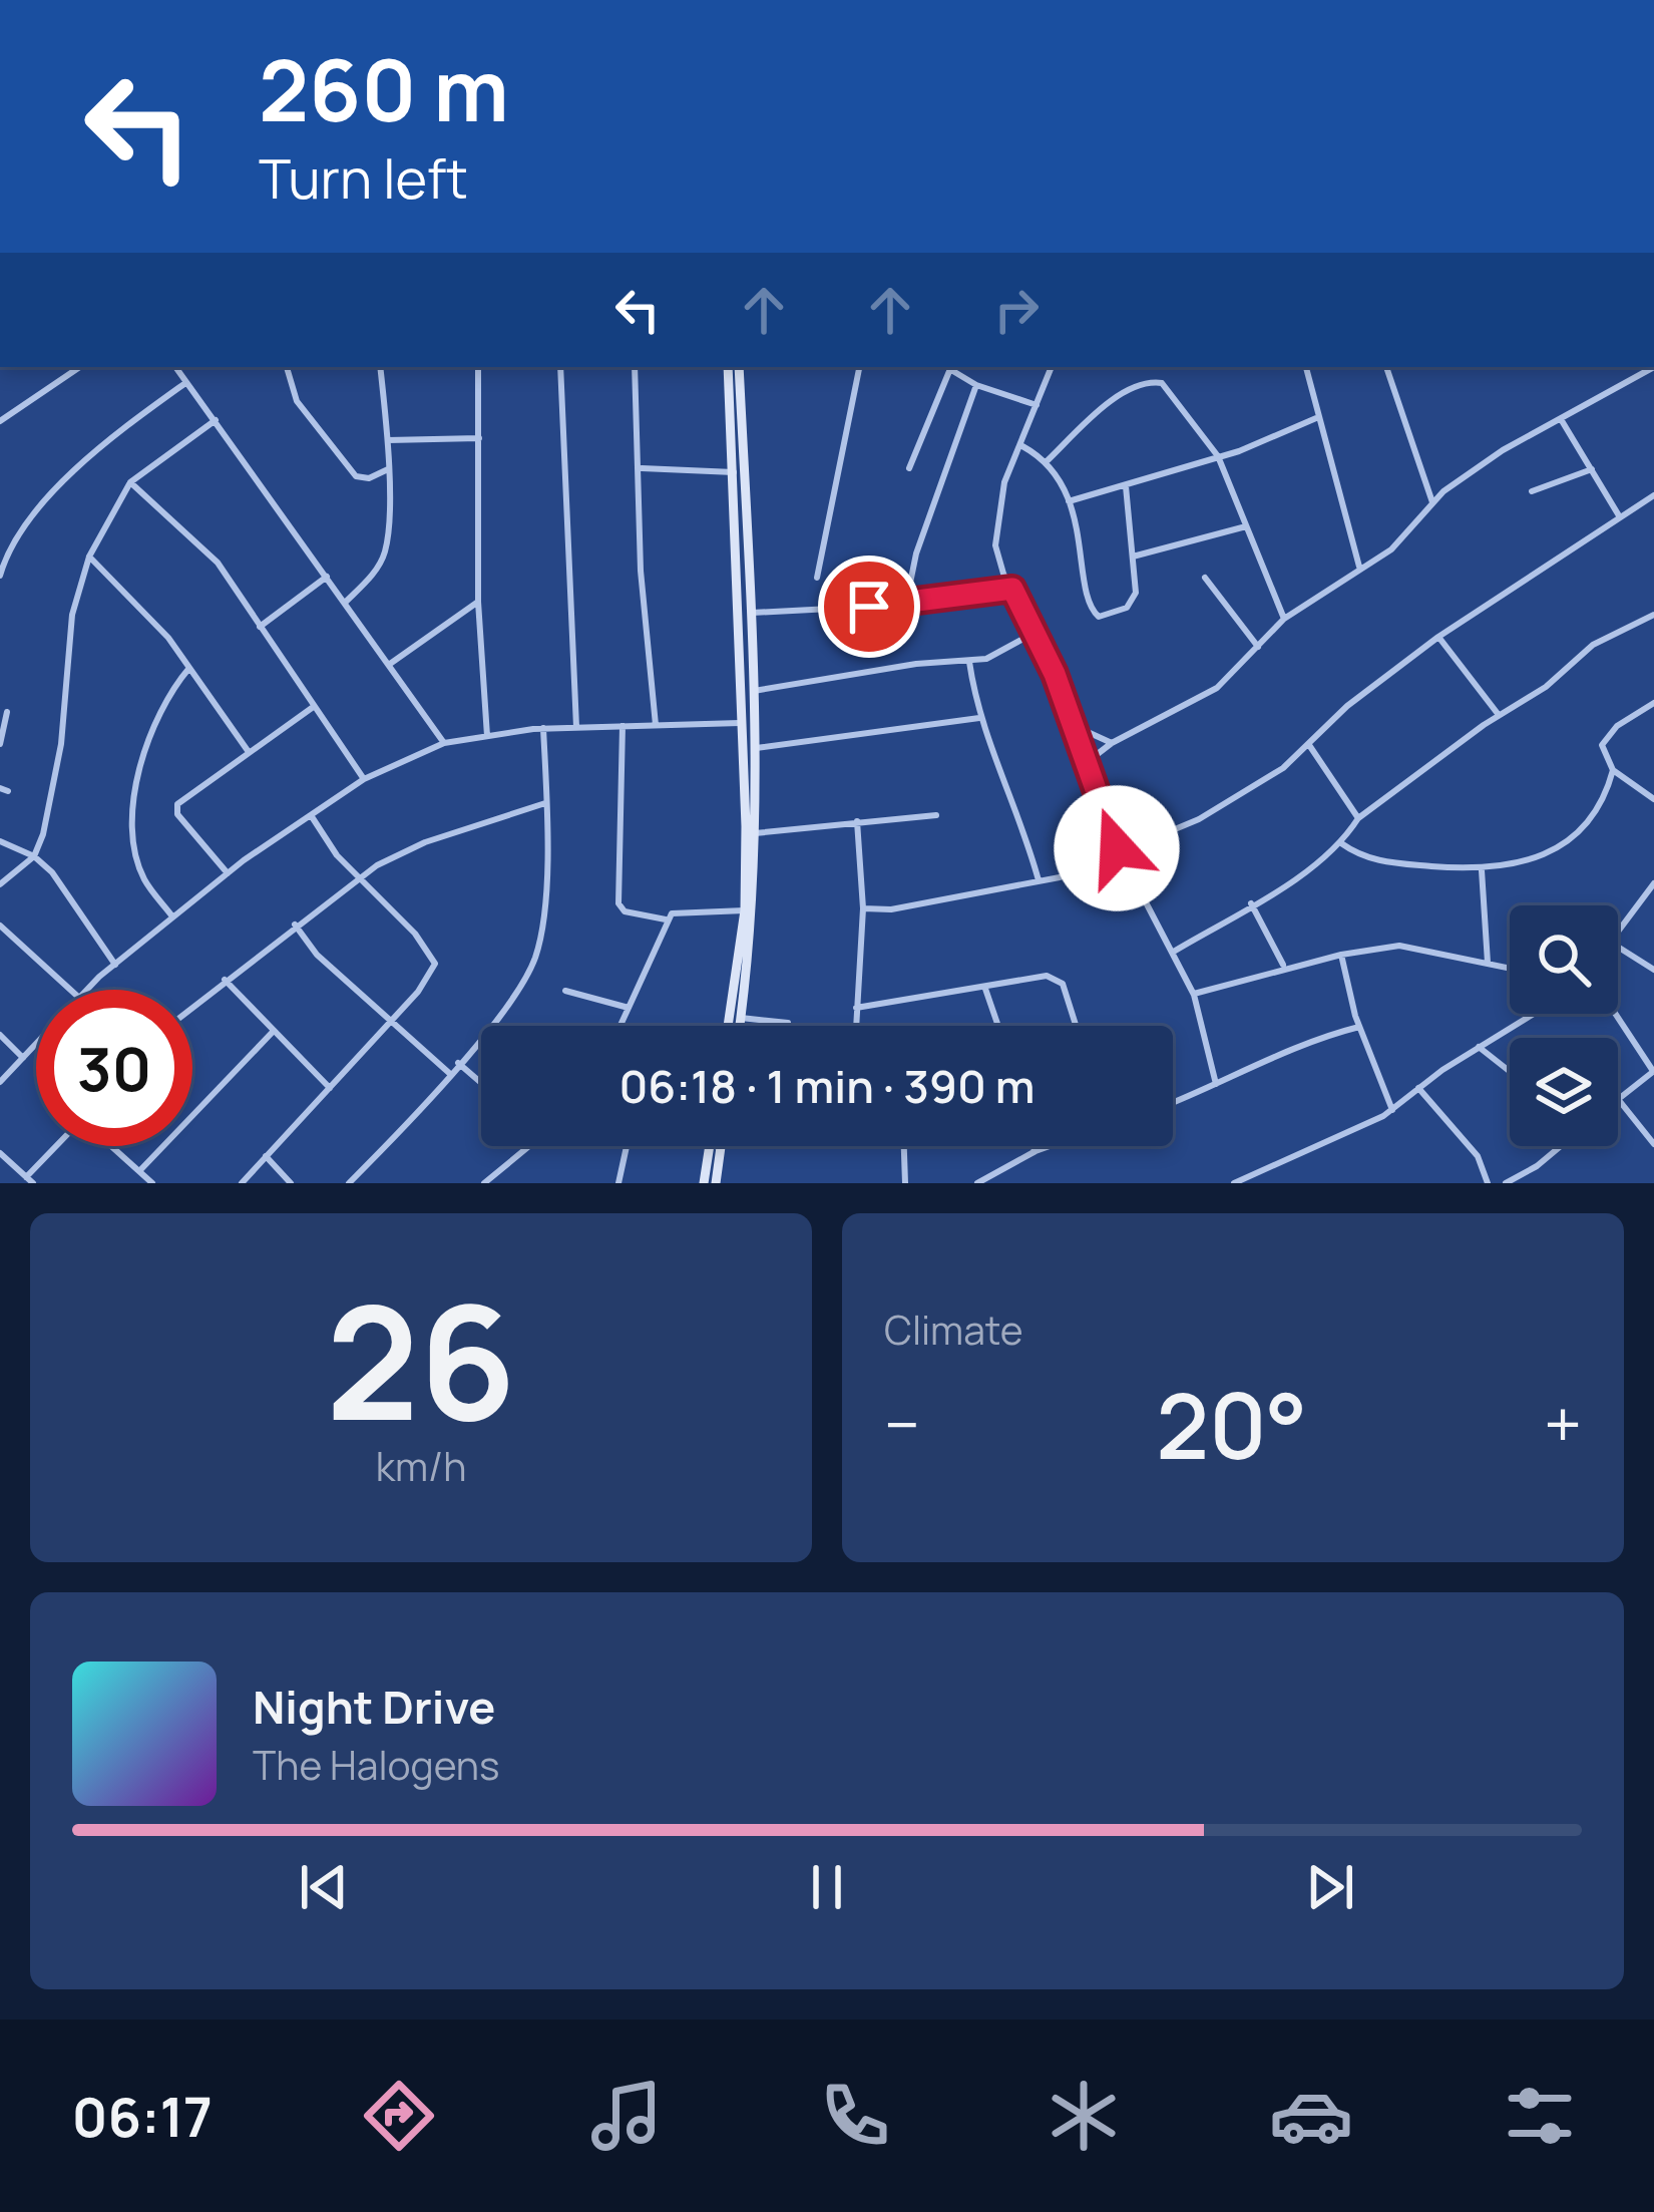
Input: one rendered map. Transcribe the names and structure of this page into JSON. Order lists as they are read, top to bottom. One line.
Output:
{"page":{"turn":["260 m","Turn left"],"limit":"30","trip":"06:18 · 1 min · 390 m","tile":[["26","km/h"],"Climate"],"heat":["−","20°","+"],"song":["Night Drive","The Halogens"],"tabs":"06:17"}}
